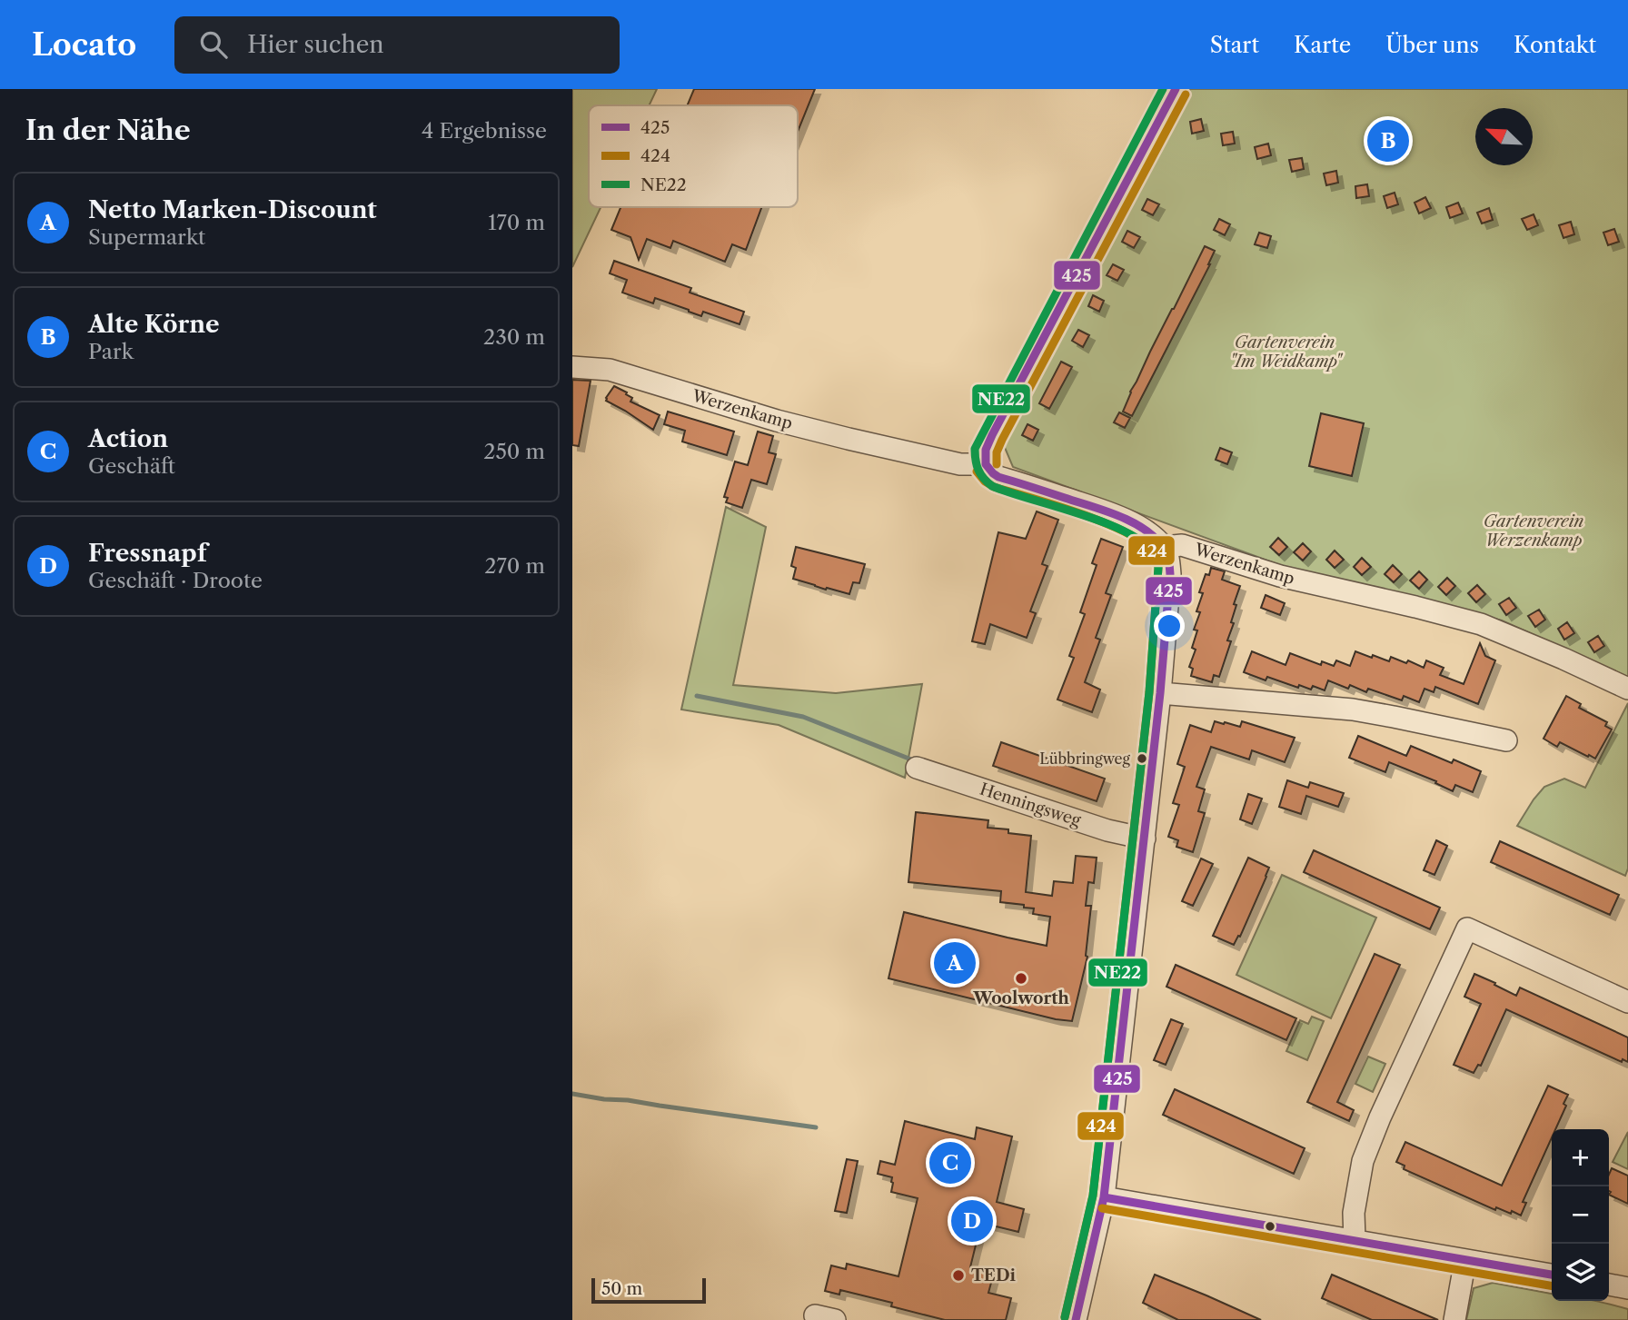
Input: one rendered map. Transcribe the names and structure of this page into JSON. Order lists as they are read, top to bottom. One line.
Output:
{"streets":{"street":["Werzenkamp","Henningsweg"]},"parks":["Gartenverein \"Im Weidkamp\"","Gartenverein Werzenkamp"],"places":["Lübbringweg","Woolworth","TEDi"],"lines":["transit line 425","transit line NE22","transit line 424"],"legend":["425","424","NE22"],"scale_bar":"50 m","north":"top left","page":{"header":"Locato","search":"Hier suchen","nav":["Start","Karte","Über uns","Kontakt"],"heading":["In der Nähe","4 Ergebnisse"],"pins":["B","A","C","D"],"list":[{"mark":"A","name":"Netto Marken-Discount","note":"Supermarkt","value":"170 m"},{"mark":"B","name":"Alte Körne","note":"Park","value":"230 m"},{"mark":"C","name":"Action","note":"Geschäft","value":"250 m"},{"mark":"D","name":"Fressnapf","note":"Geschäft · Droote","value":"270 m"}],"map_buttons":["+","−"],"scale":"50 m"}}
